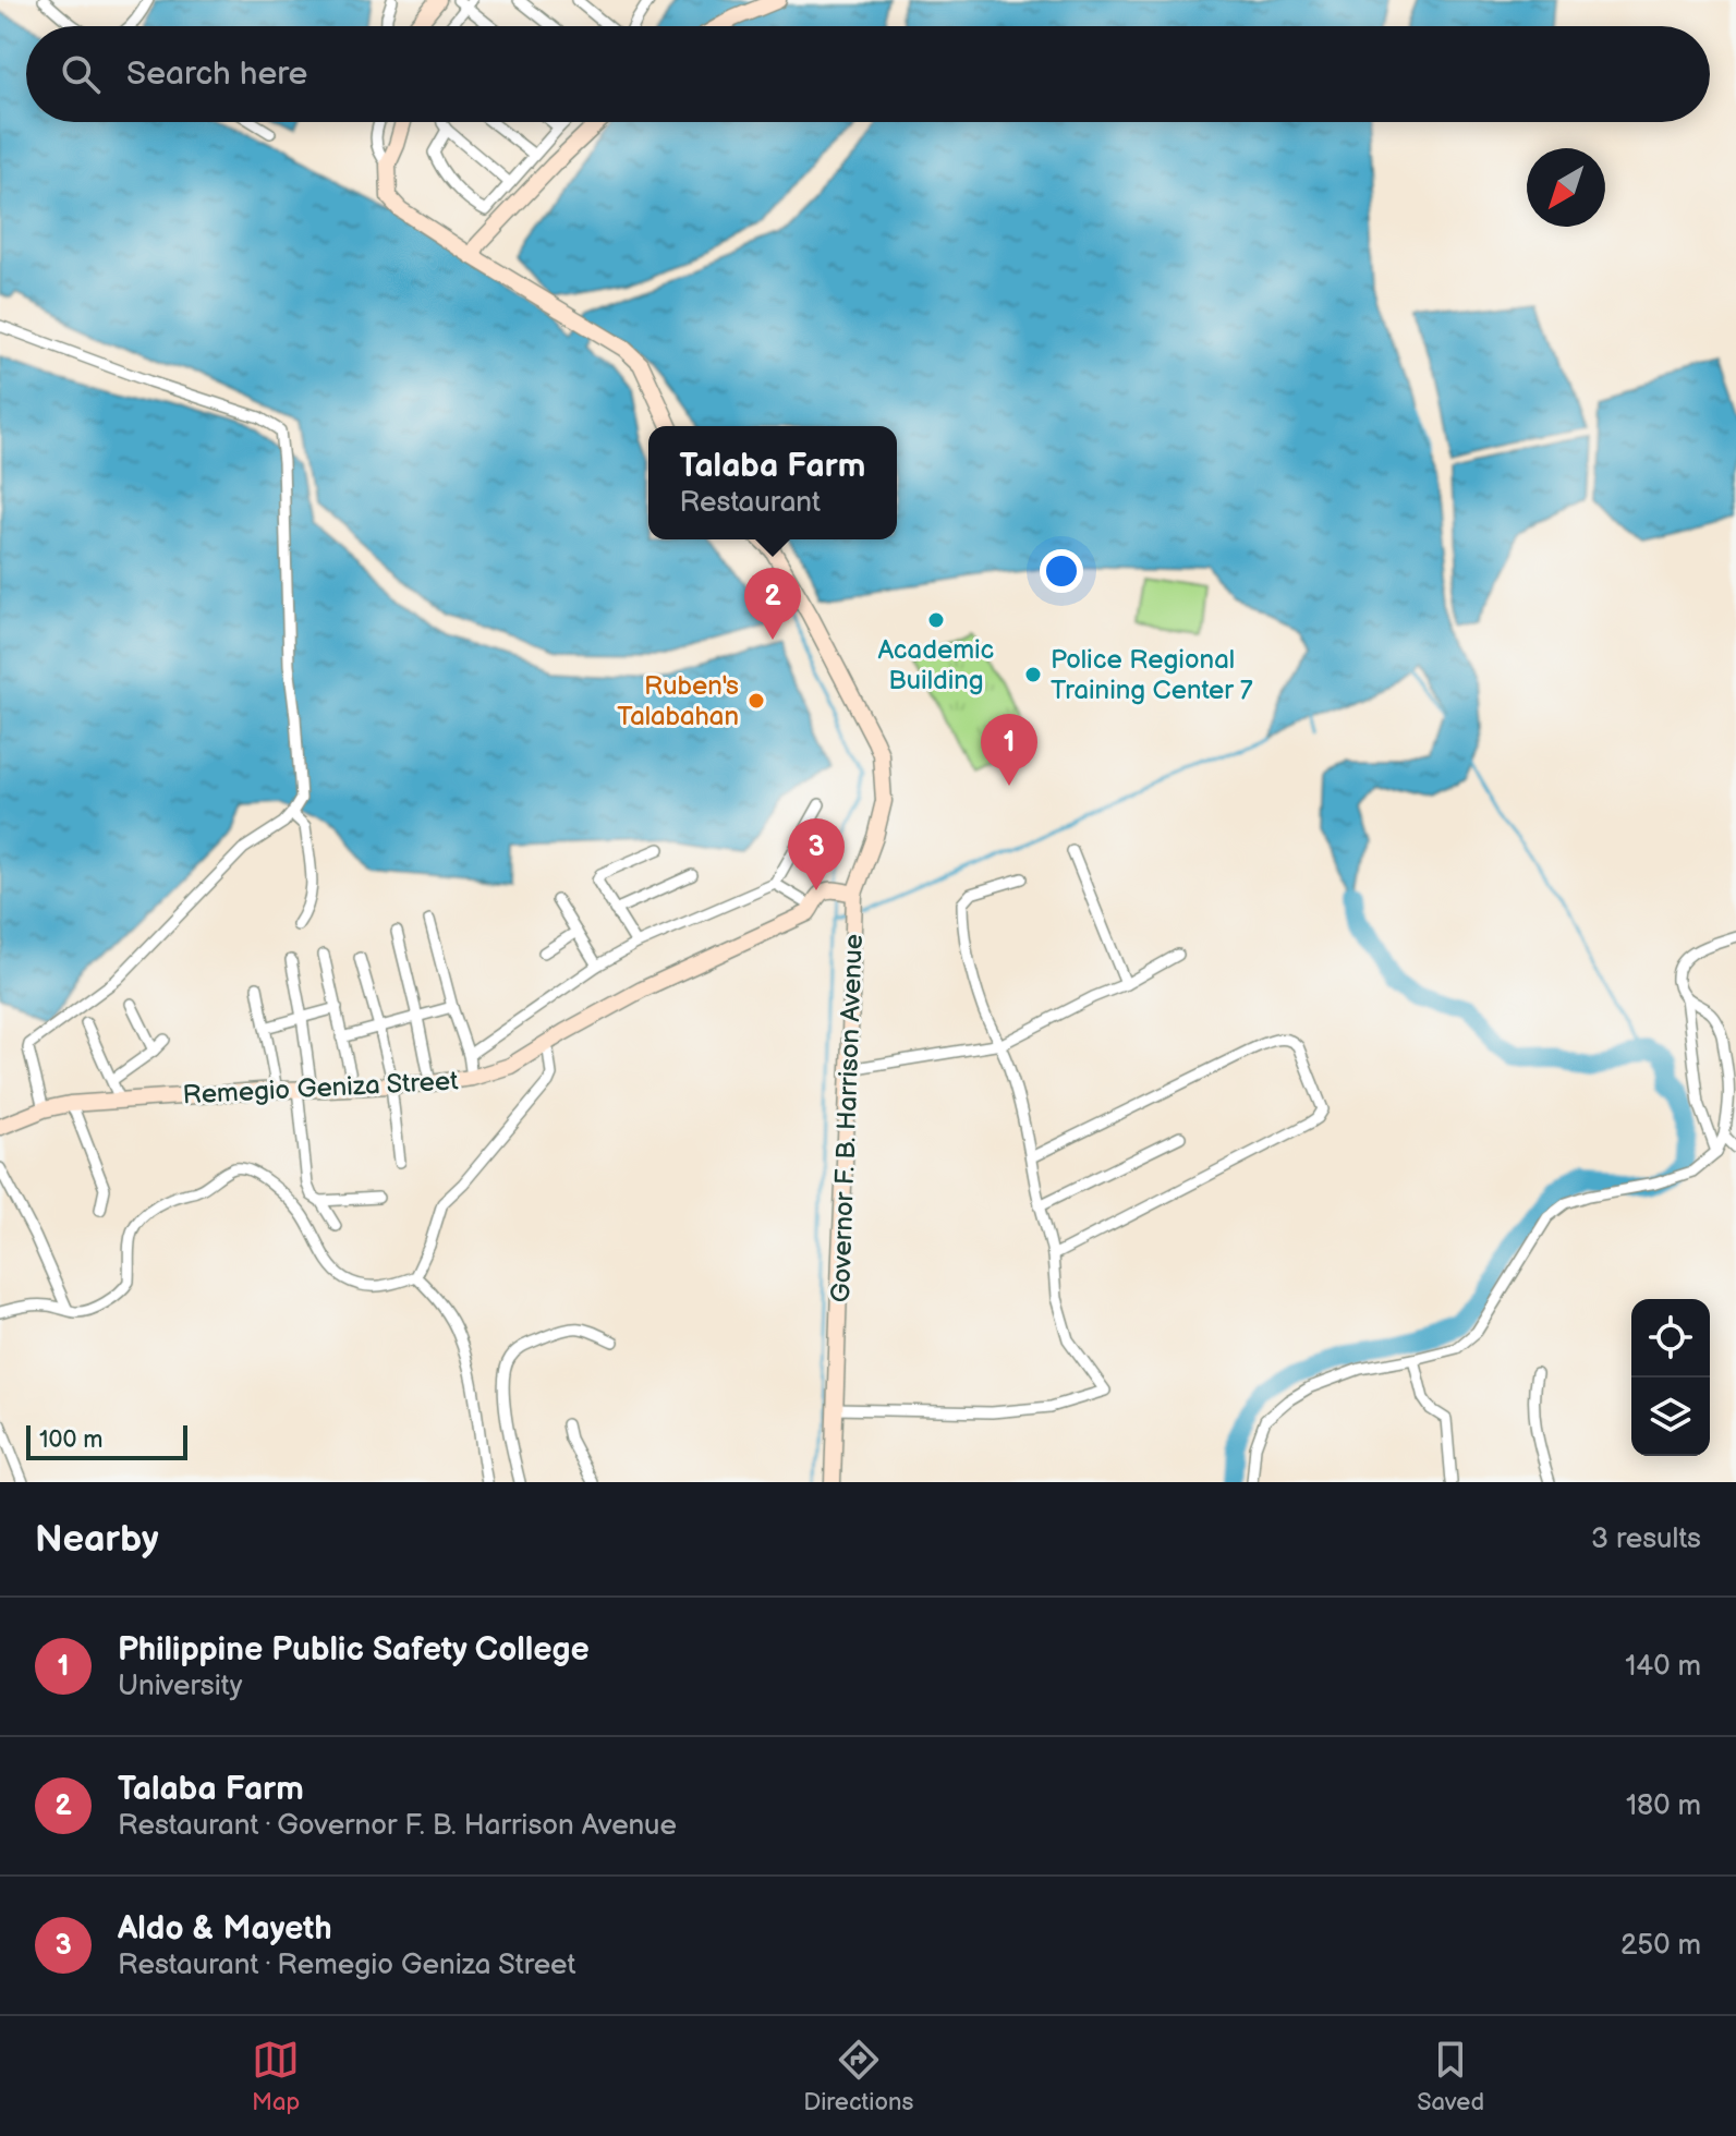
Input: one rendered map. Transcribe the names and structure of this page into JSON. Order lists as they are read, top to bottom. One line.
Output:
{"streets":{"street":["Remegio Geniza Street","Governor F. B. Harrison Avenue"]},"crossings":[["Remegio Geniza Street","Governor F. B. Harrison Avenue"]],"places":["Academic Building","Police Regional Training Center 7","Ruben's Talabahan"],"scale_bar":"100 m","north":"bottom left","page":{"search":"Search here","popup":["Talaba Farm","Restaurant"],"pins":["2","1","3"],"scale":"100 m","heading":["Nearby","3 results"],"list":[{"mark":"1","name":"Philippine Public Safety College","note":"University","value":"140 m"},{"mark":"2","name":"Talaba Farm","note":"Restaurant · Governor F. B. Harrison Avenue","value":"180 m"},{"mark":"3","name":"Aldo & Mayeth","note":"Restaurant · Remegio Geniza Street","value":"250 m"}],"nav":["Map","Directions","Saved"]}}
